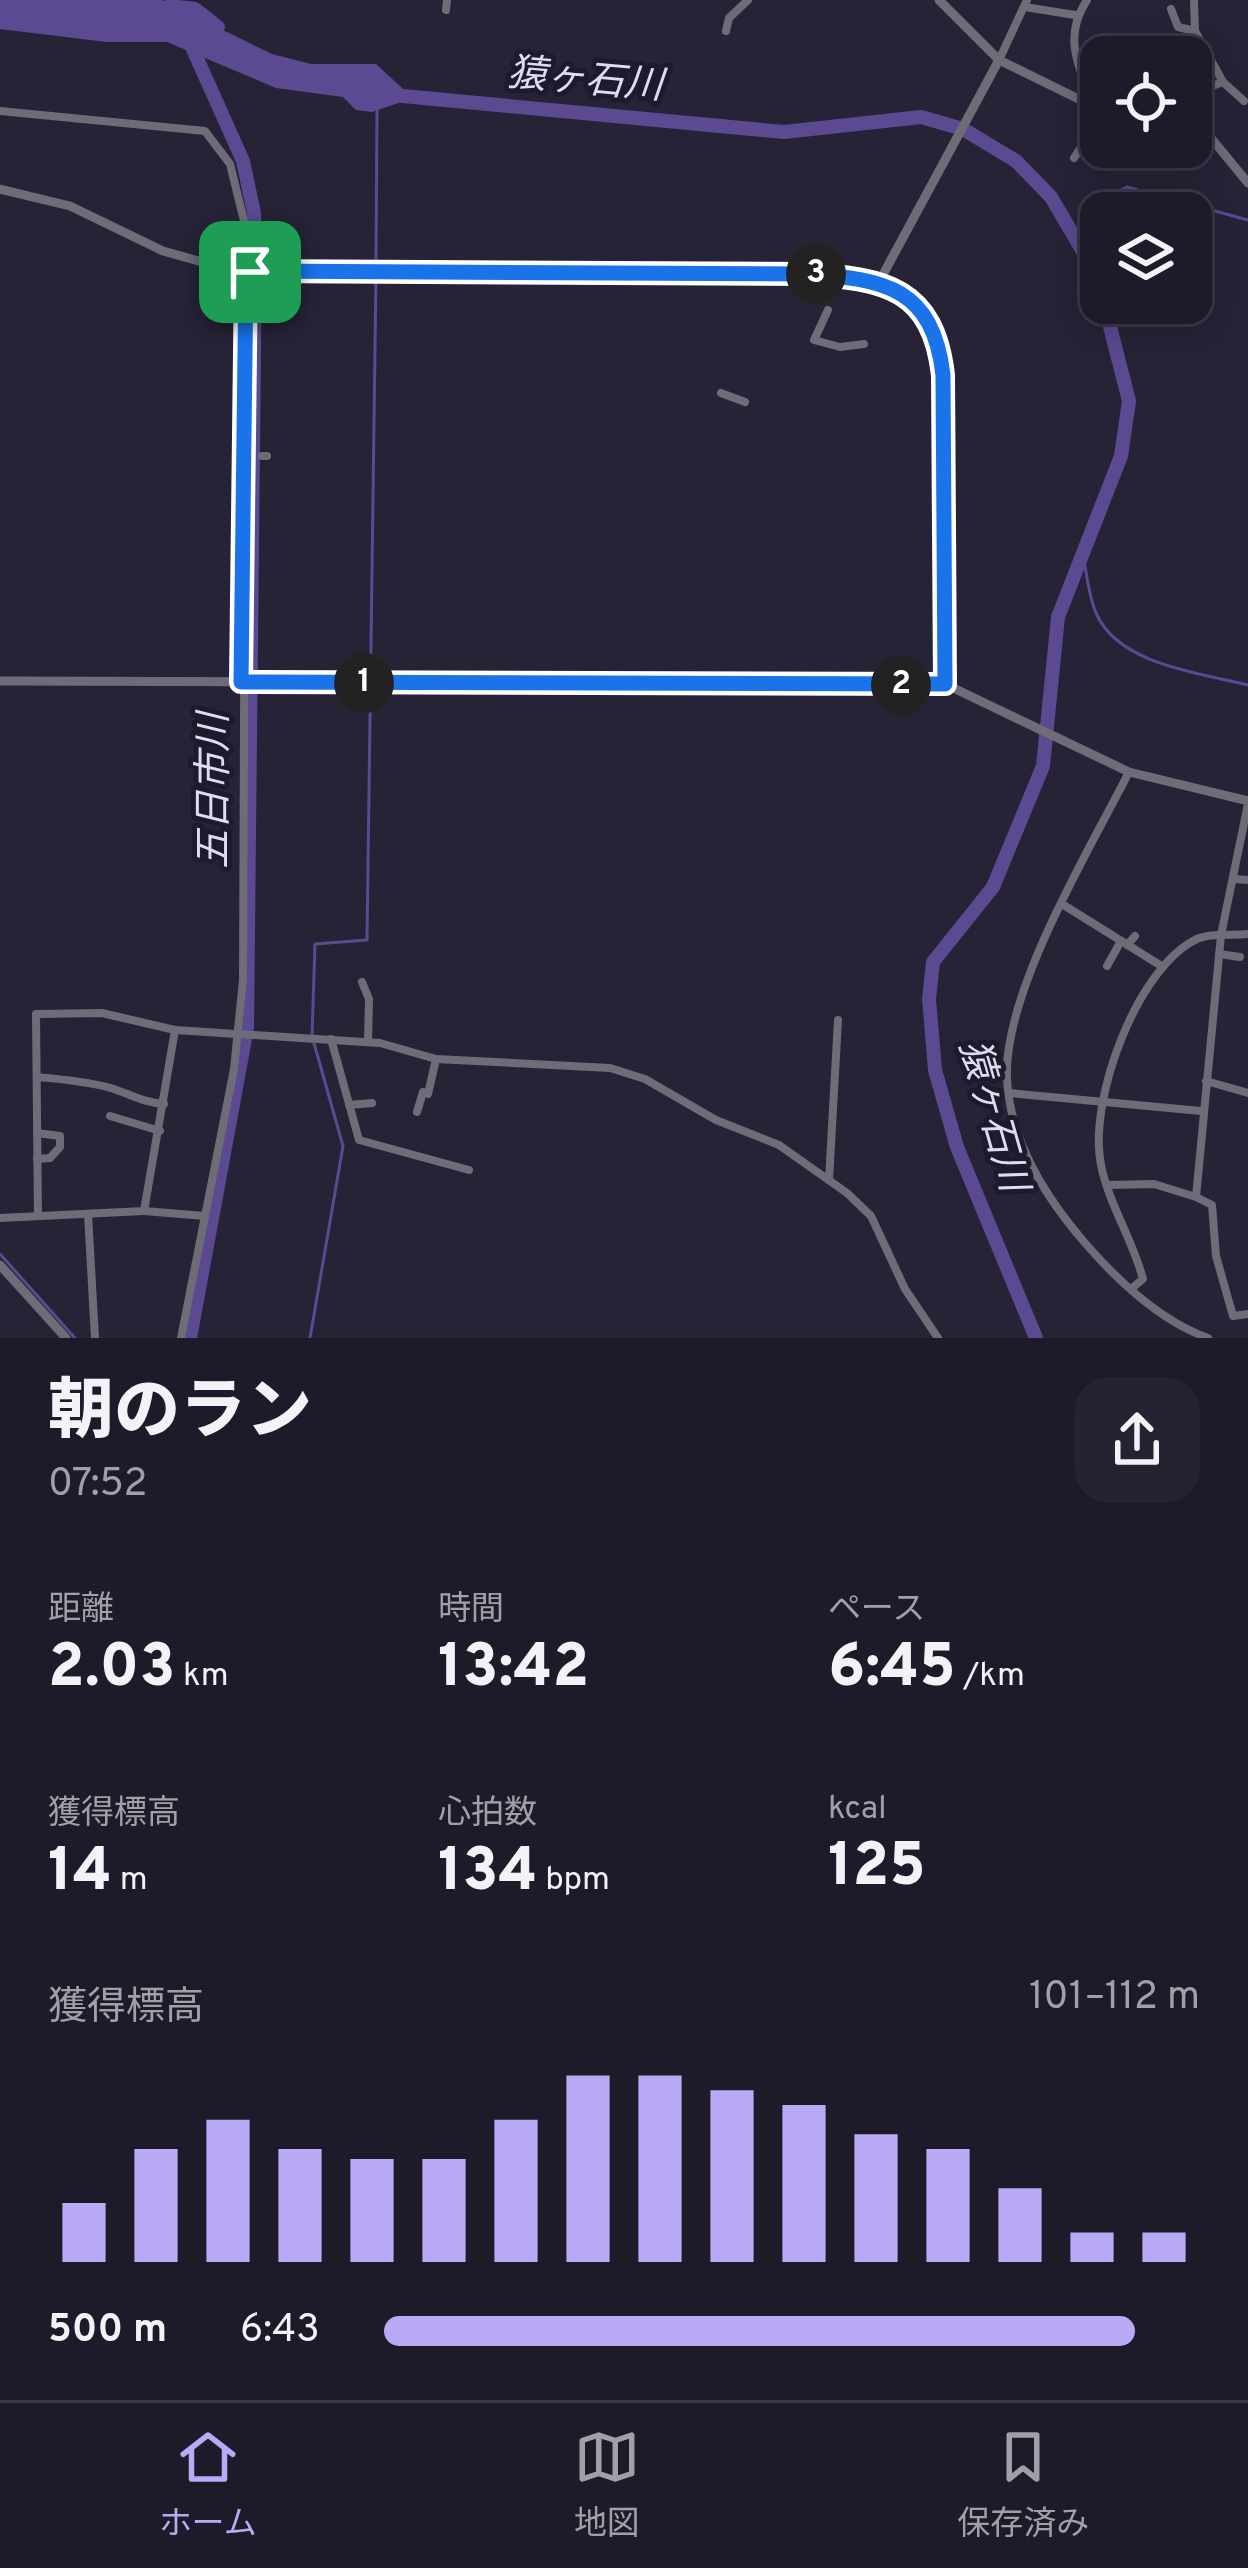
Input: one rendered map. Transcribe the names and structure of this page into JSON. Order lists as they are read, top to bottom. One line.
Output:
{"water":["猿ヶ石川","五日市川"],"page":{"pins":["3","1","2"],"heading":["朝のラン","07:52"],"stats":[["距離","2.03 km"],["時間","13:42"],["ペース","6:45 /km"],["獲得標高","14 m"],["心拍数","134 bpm"],["kcal","125"]],"chart":["獲得標高","101–112 m"],"list":[{"name":"500 m","note":"6:43"}],"tabs":["ホーム","地図","保存済み"]}}
